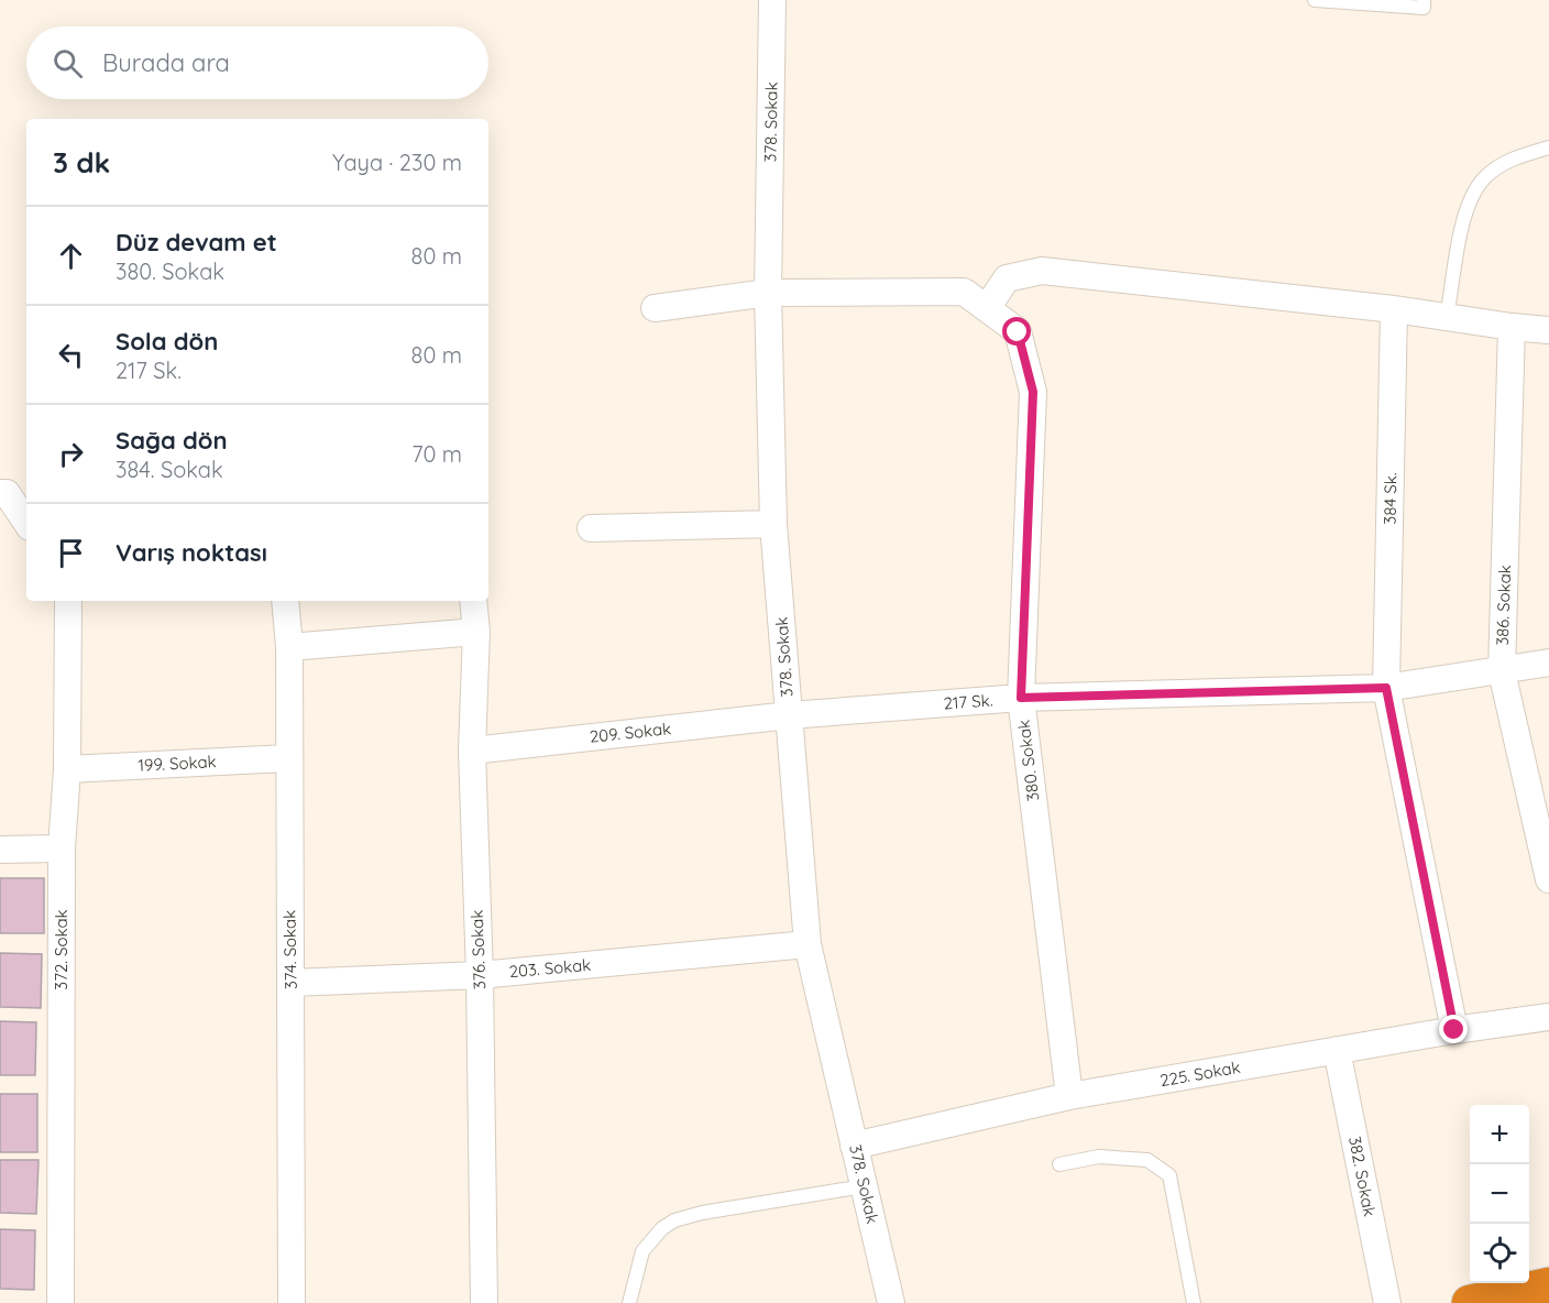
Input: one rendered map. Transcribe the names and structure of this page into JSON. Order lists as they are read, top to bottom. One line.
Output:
{"streets":{"street":["378. Sokak","384 Sk.","386. Sokak","217 Sk.","209. Sokak","380. Sokak","199. Sokak","372. Sokak","374. Sokak","376. Sokak","203. Sokak","225. Sokak","382. Sokak"]},"crossings":[["378. Sokak","217 Sk."],["378. Sokak","209. Sokak"],["378. Sokak","380. Sokak"],["378. Sokak","203. Sokak"],["378. Sokak","225. Sokak"],["384 Sk.","217 Sk."],["384 Sk.","225. Sokak"],["386. Sokak","217 Sk."],["217 Sk.","209. Sokak"],["217 Sk.","380. Sokak"],["209. Sokak","376. Sokak"],["380. Sokak","225. Sokak"],["199. Sokak","372. Sokak"],["199. Sokak","374. Sokak"],["374. Sokak","203. Sokak"],["376. Sokak","203. Sokak"],["225. Sokak","382. Sokak"]],"page":{"search":"Burada ara","heading":["3 dk","Yaya · 230 m"],"list":[["Düz devam et","380. Sokak","80 m"],["Sola dön","217 Sk.","80 m"],["Sağa dön","384. Sokak","70 m"],"Varış noktası"],"map_buttons":["+","−"]}}
